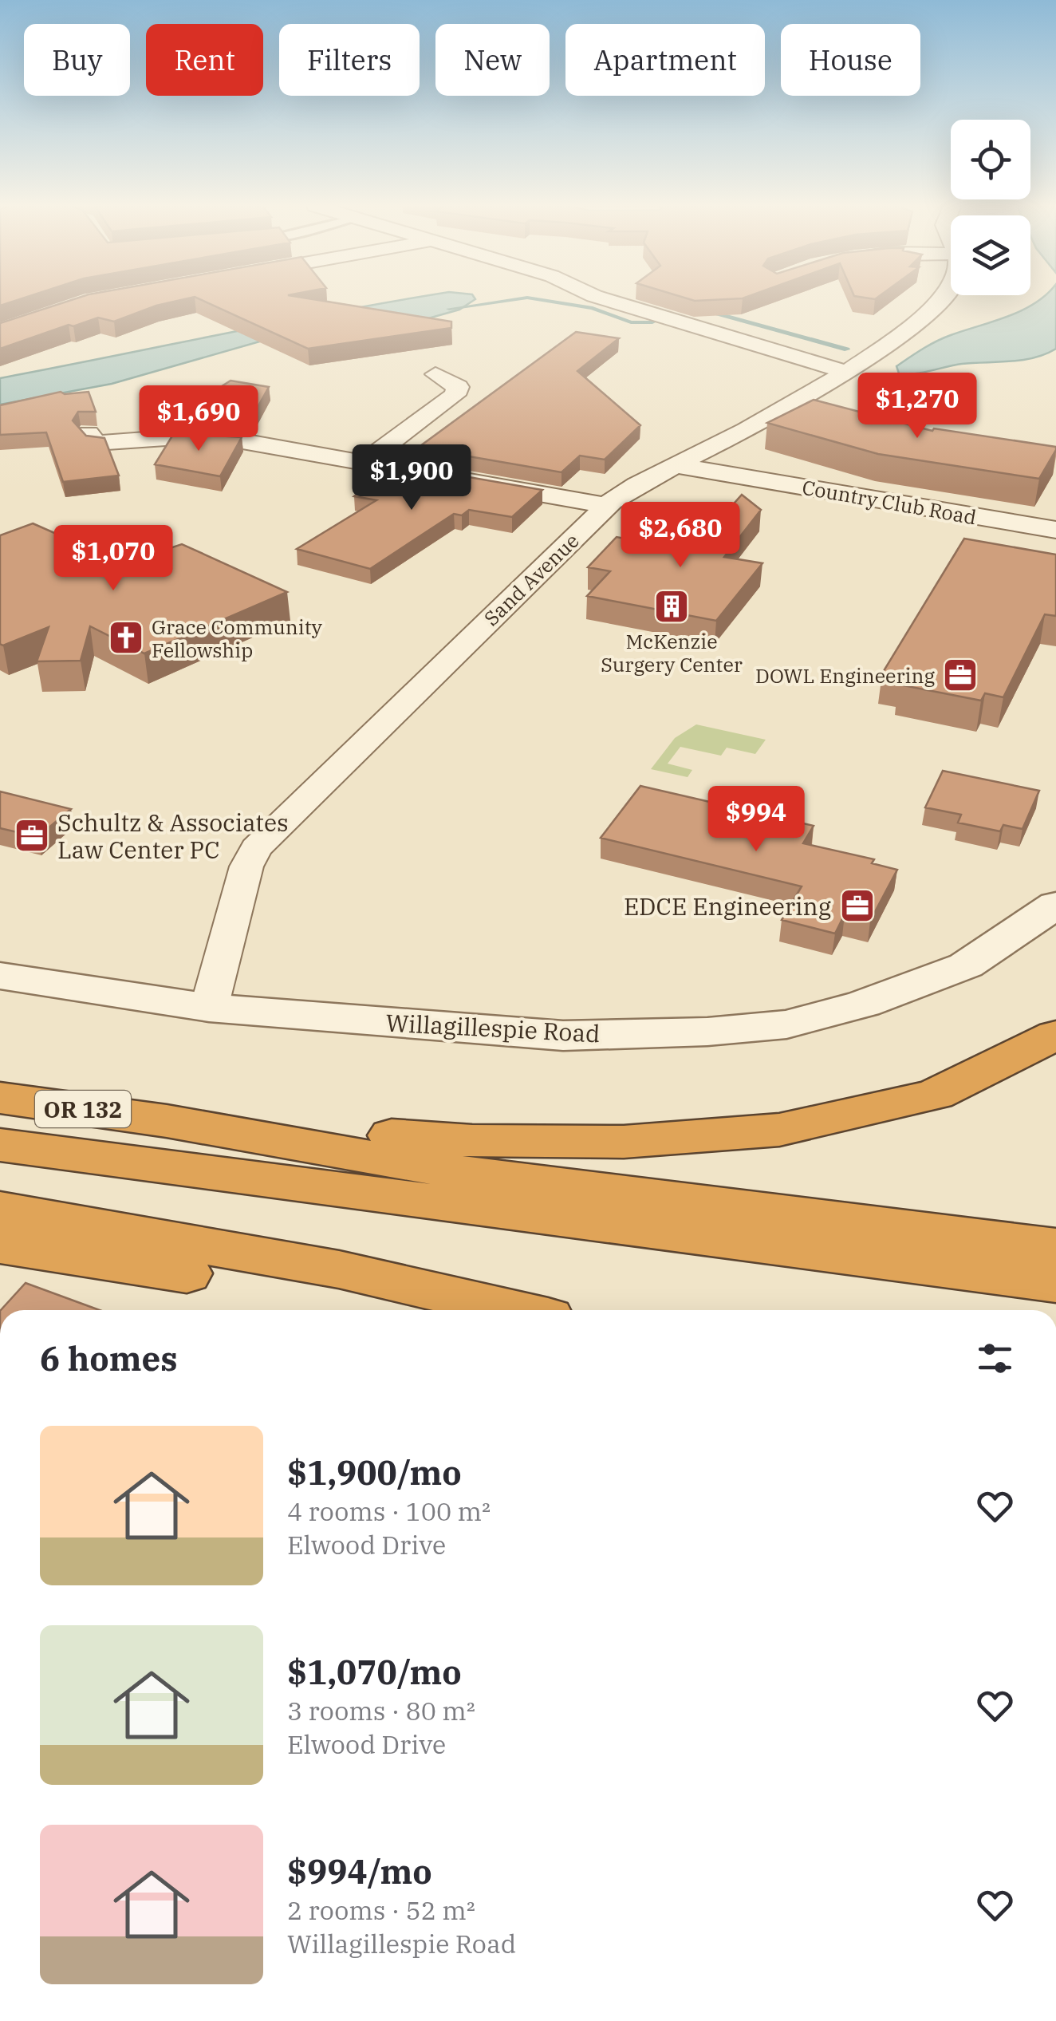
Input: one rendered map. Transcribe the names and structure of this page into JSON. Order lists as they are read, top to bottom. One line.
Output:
{"streets":{"highway":["OR 132"],"street":["Country Club Road","Sand Avenue","Willagillespie Road"]},"crossings":[["Country Club Road","Sand Avenue"],["Sand Avenue","Willagillespie Road"]],"places":{"building":["McKenzie Surgery Center"],"church":["Grace Community Fellowship"],"office":["DOWL Engineering","Schultz & Associates Law Center PC","EDCE Engineering"]},"page":{"chip":["Buy","Rent","Filters","New","Apartment","House"],"price":["$1,270","$1,690","$1,900","$2,680","$1,070","$994"],"heading":"6 homes","list":[{"name":"$1,900/mo","note":"4 rooms · 100 m² · Elwood Drive"},{"name":"$1,070/mo","note":"3 rooms · 80 m² · Elwood Drive"},{"name":"$994/mo","note":"2 rooms · 52 m² · Willagillespie Road"}]}}
